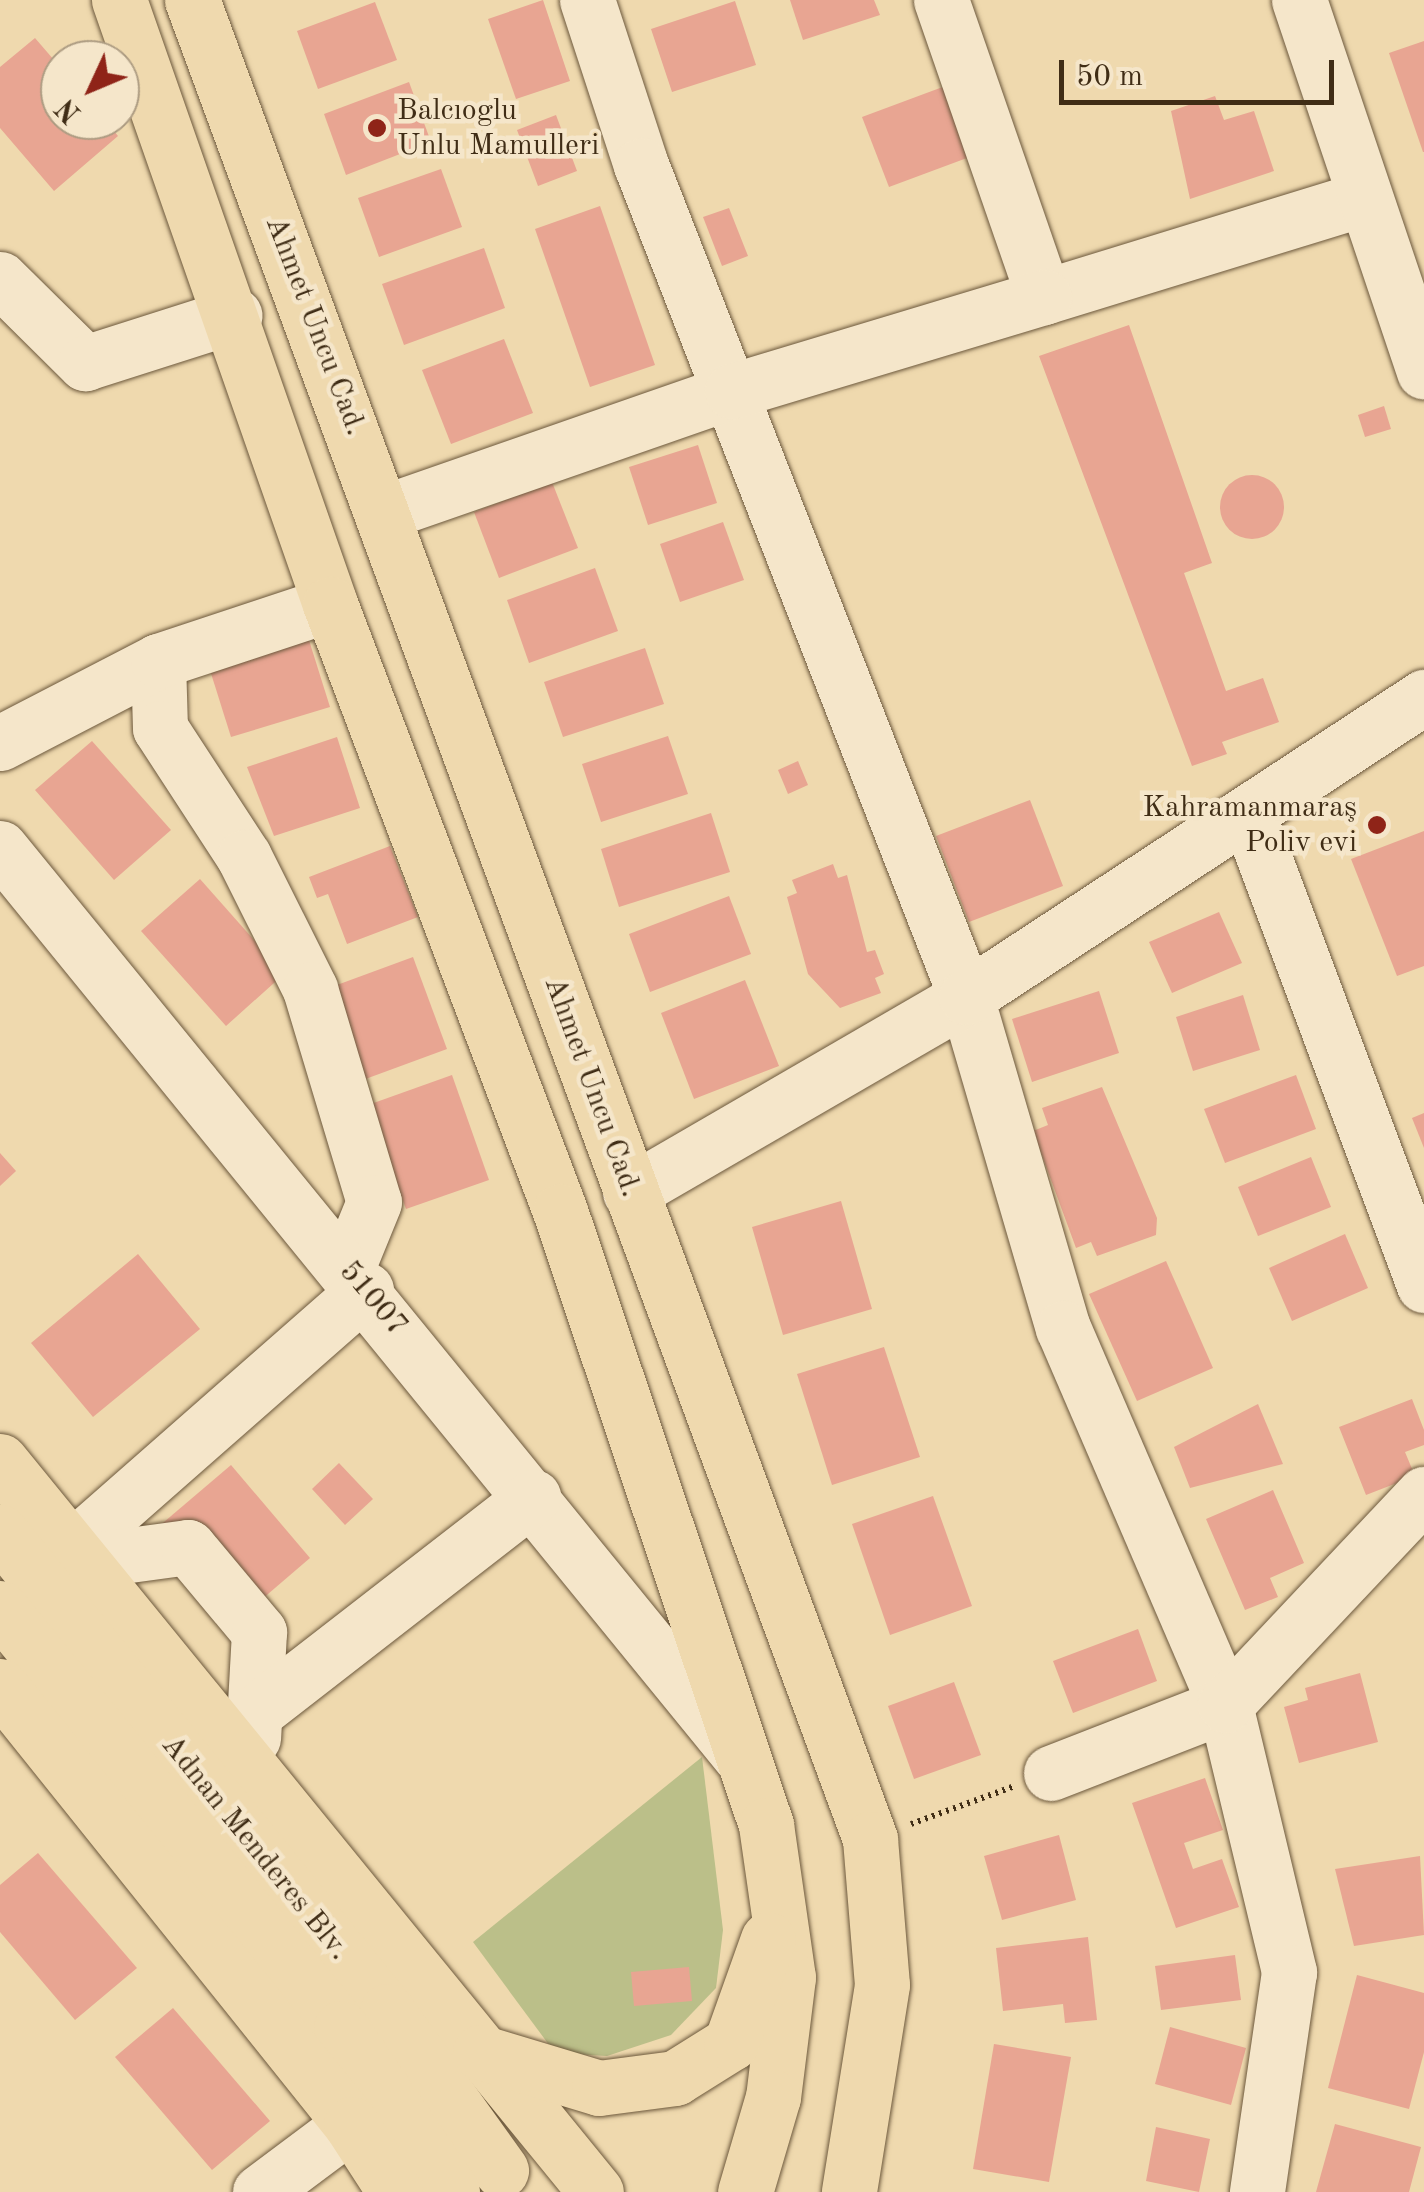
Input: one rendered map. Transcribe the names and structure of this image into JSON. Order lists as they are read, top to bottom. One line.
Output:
{"streets":{"main road":["Ahmet Uncu Cad.","Adnan Menderes Blv."],"street":["51007"]},"places":["Balcıoglu Unlu Mamulleri","Kahramanmaraş Poliv evi"],"scale_bar":"50 m","north":"bottom left"}
